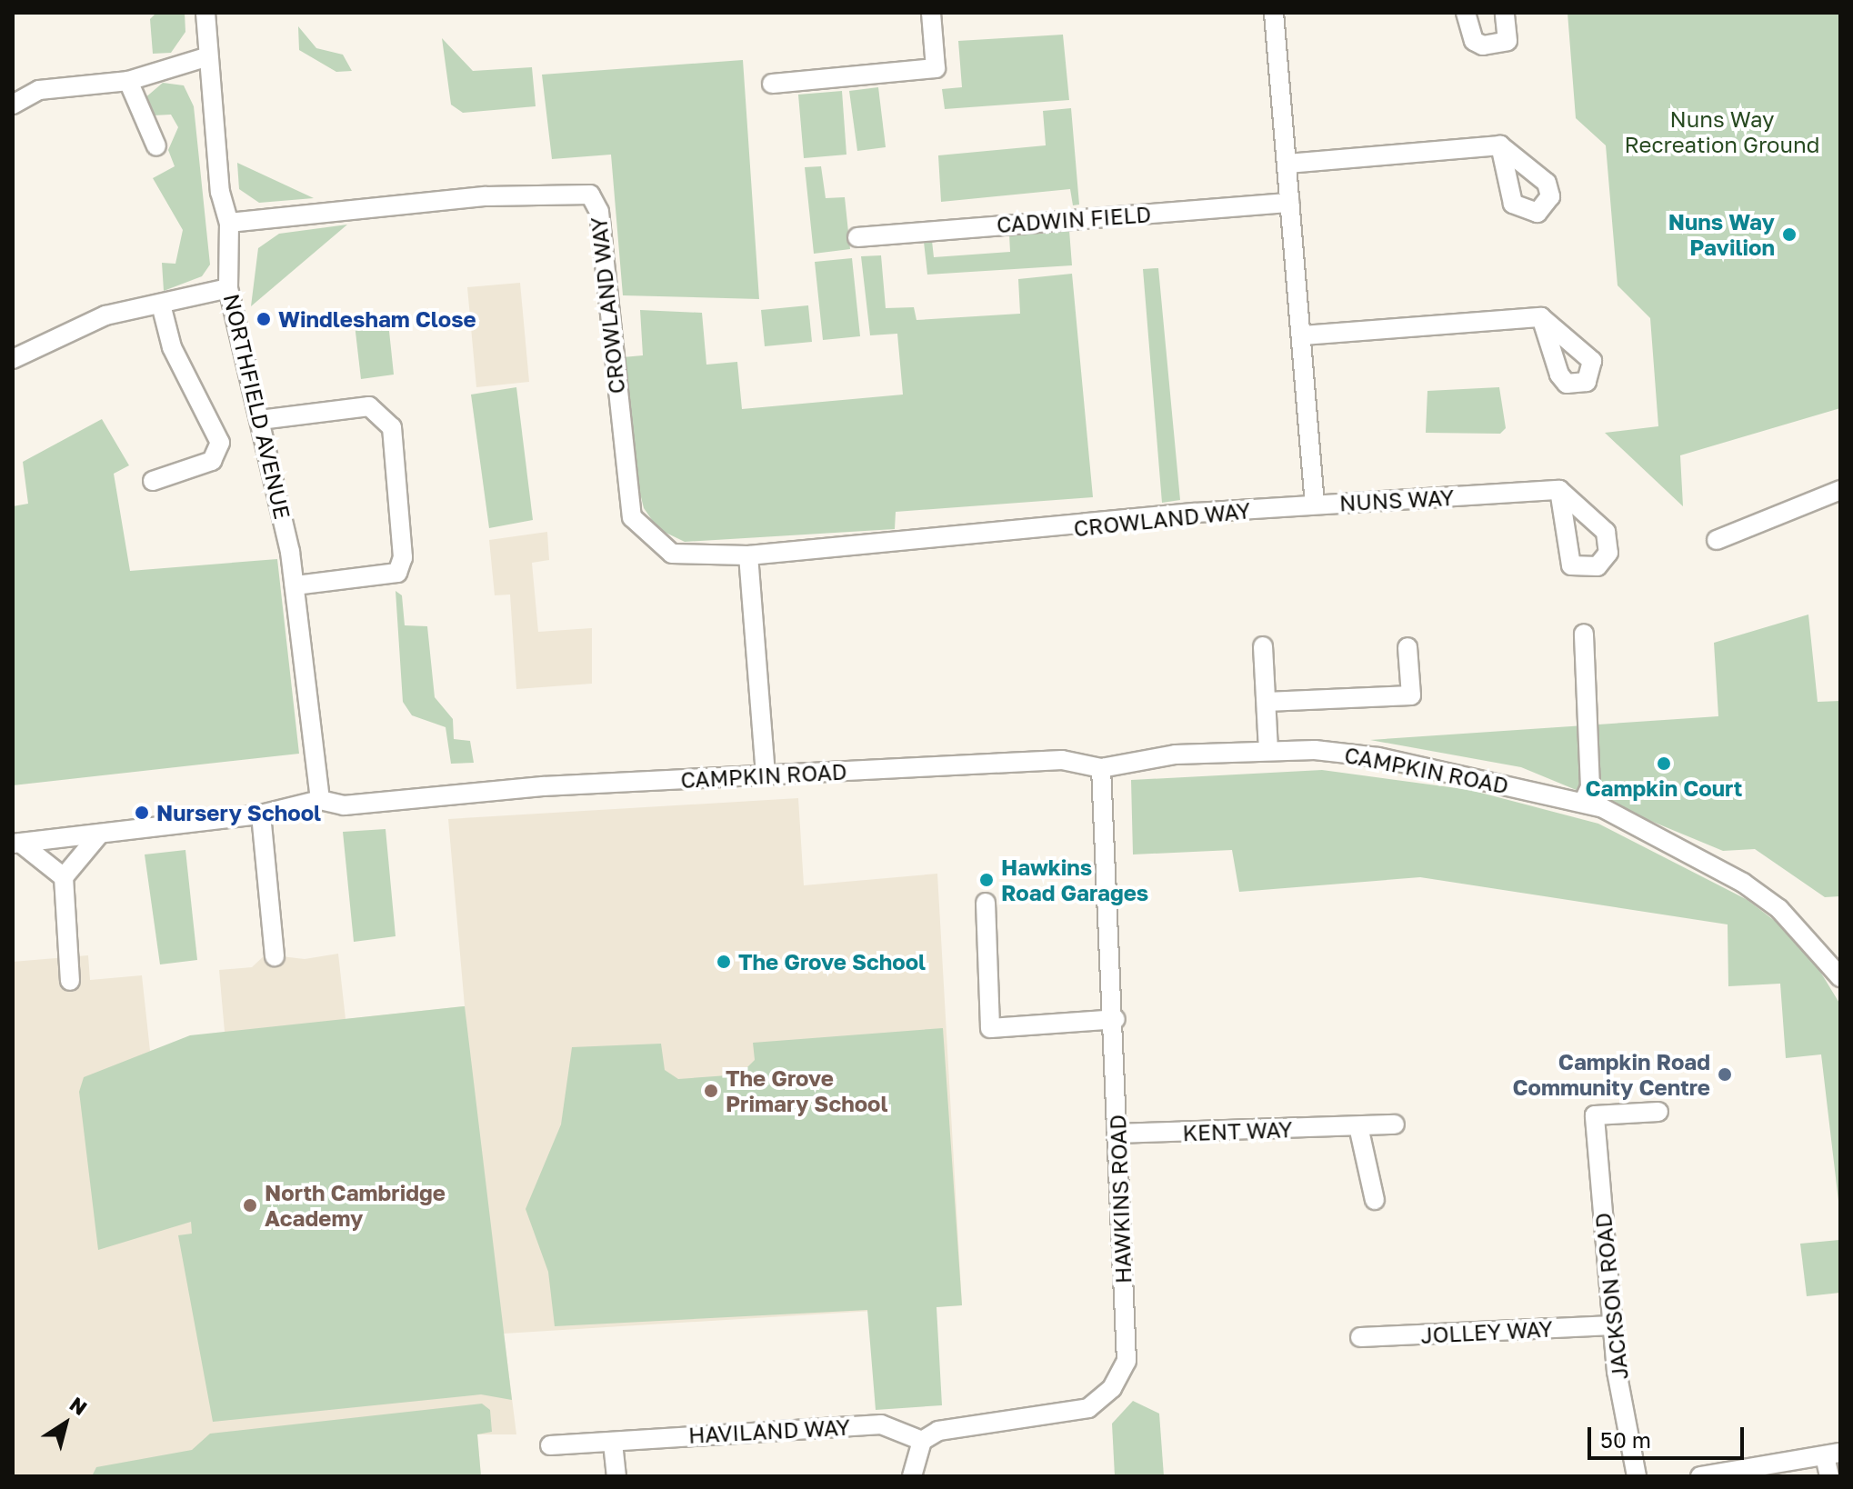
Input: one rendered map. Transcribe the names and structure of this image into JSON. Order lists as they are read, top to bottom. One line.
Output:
{"streets":{"street":["CADWIN FIELD","CROWLAND WAY","NORTHFIELD AVENUE","NUNS WAY","CAMPKIN ROAD","KENT WAY","HAWKINS ROAD","JACKSON ROAD","JOLLEY WAY","HAVILAND WAY"]},"crossings":[["CADWIN FIELD","NUNS WAY"],["CROWLAND WAY","NORTHFIELD AVENUE"],["CROWLAND WAY","NUNS WAY"],["NORTHFIELD AVENUE","CAMPKIN ROAD"],["CAMPKIN ROAD","HAWKINS ROAD"],["KENT WAY","HAWKINS ROAD"],["HAWKINS ROAD","HAVILAND WAY"],["JACKSON ROAD","JOLLEY WAY"]],"parks":["Nuns Way Recreation Ground"],"places":["Nuns Way Pavilion","Windlesham Close","Campkin Court","Nursery School","Hawkins Road Garages","The Grove School","Campkin Road Community Centre","The Grove Primary School","North Cambridge Academy"],"scale_bar":"50 m","north":"top right"}
